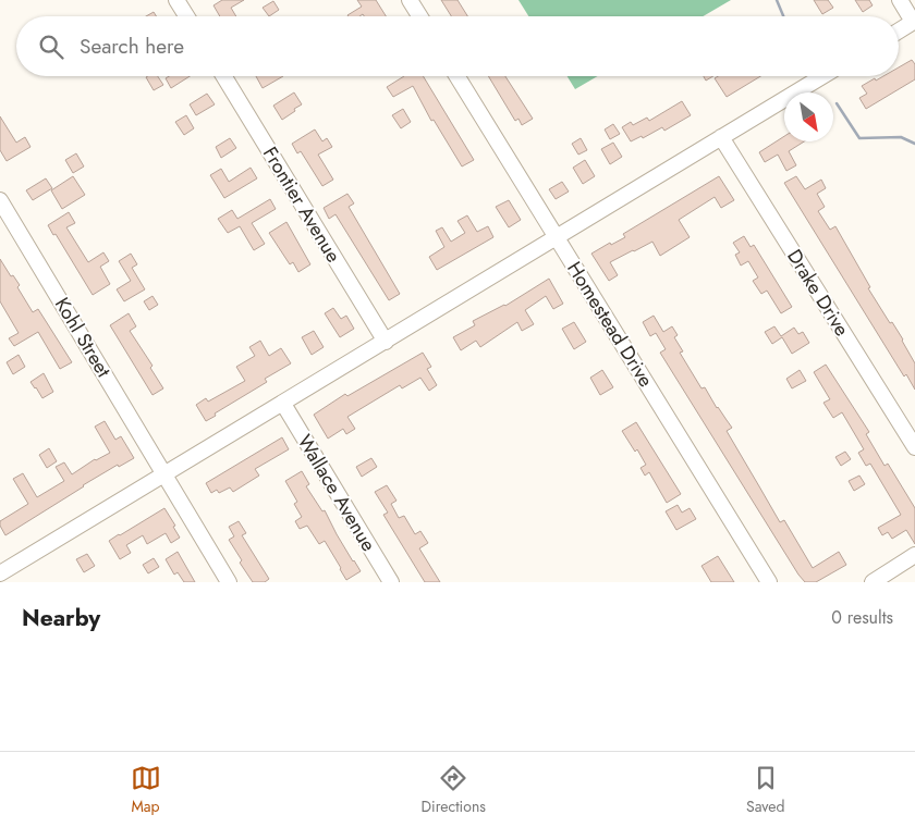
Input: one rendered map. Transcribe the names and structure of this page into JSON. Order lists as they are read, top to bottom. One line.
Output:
{"streets":{"street":["Frontier Avenue","Drake Drive","Homestead Drive","Kohl Street","Wallace Avenue"]},"north":"bottom right","page":{"search":"Search here","heading":["Nearby","0 results"],"nav":["Map","Directions","Saved"]}}
